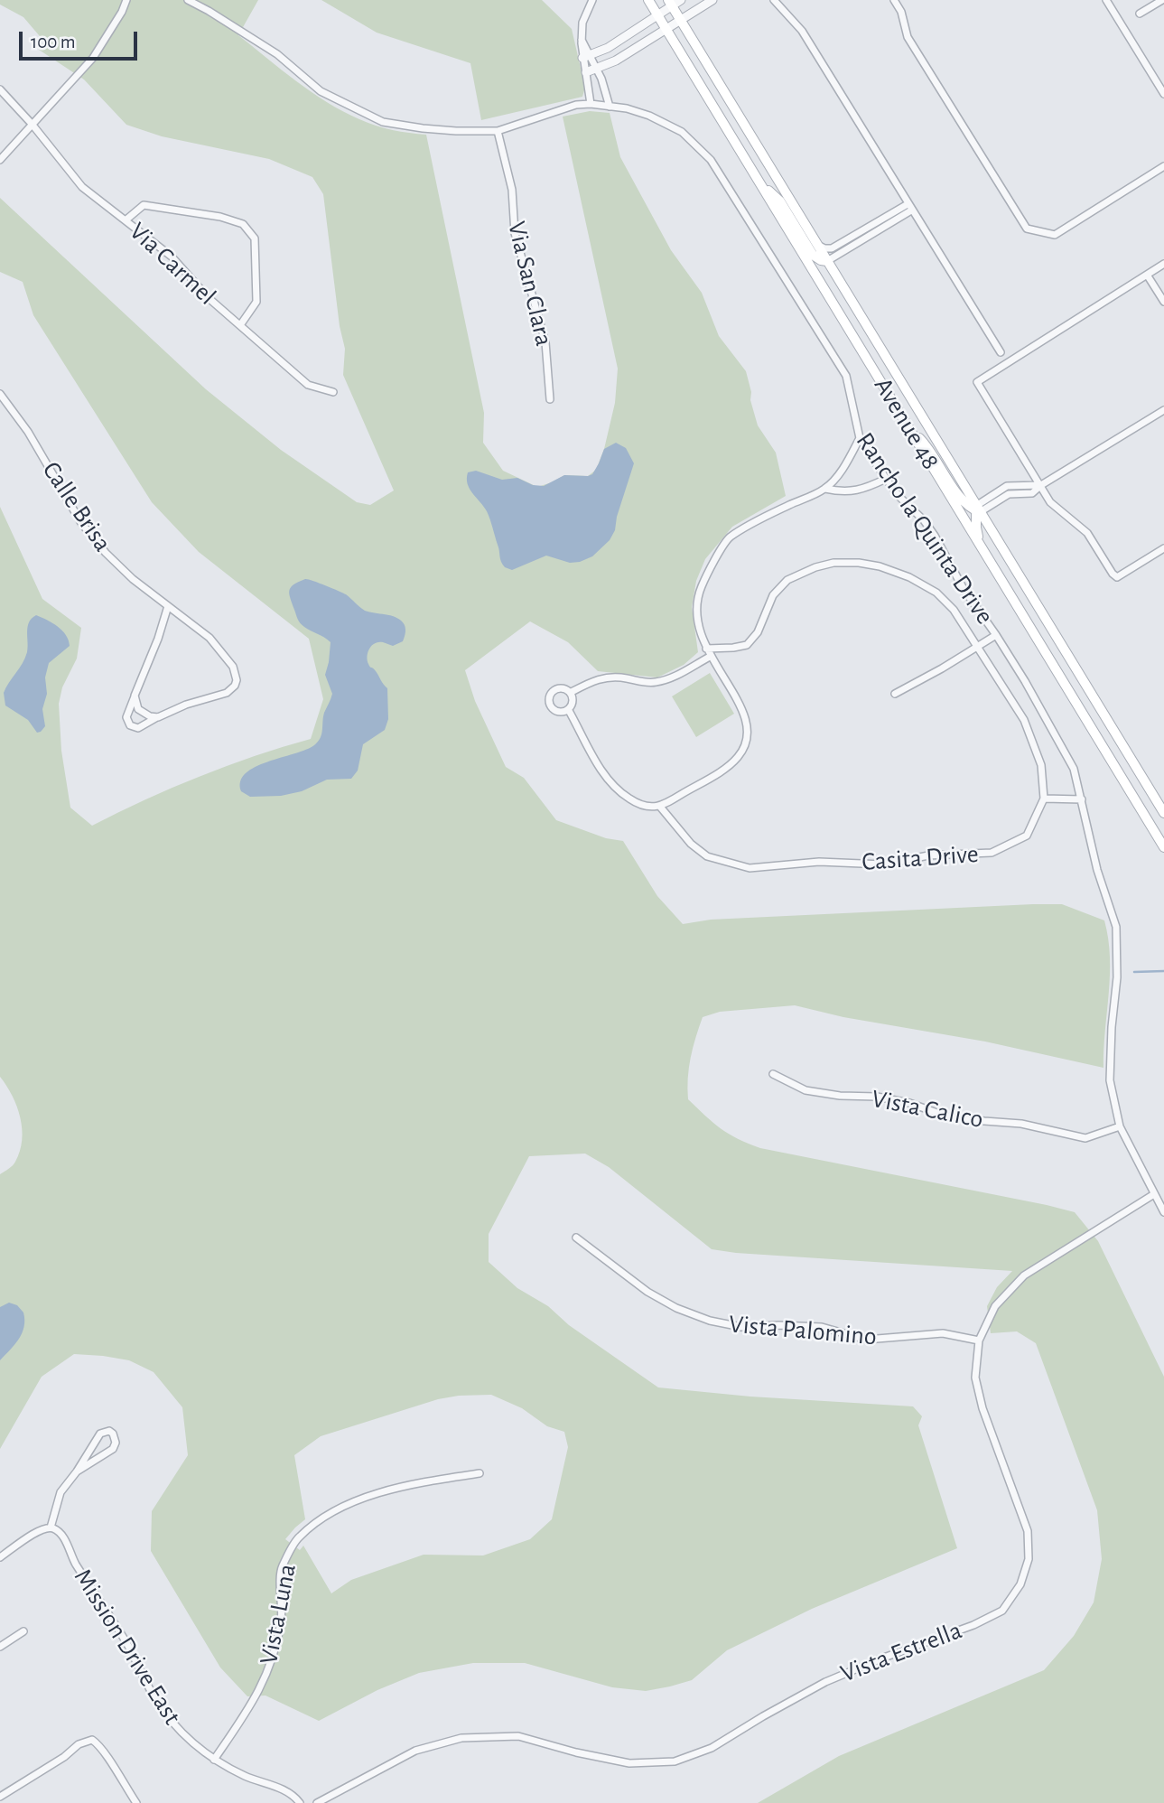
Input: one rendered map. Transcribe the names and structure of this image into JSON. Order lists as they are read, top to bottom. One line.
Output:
{"streets":{"main road":["Avenue 48"],"street":["Via Carmel","Via San Clara","Calle Brisa","Rancho la Quinta Drive","Casita Drive","Vista Calico","Vista Palomino","Vista Luna","Mission Drive East","Vista Estrella"]},"crossings":[["Via San Clara","Rancho la Quinta Drive"],["Rancho la Quinta Drive","Vista Calico"],["Rancho la Quinta Drive","Vista Estrella"],["Vista Palomino","Vista Estrella"],["Vista Luna","Mission Drive East"]],"scale_bar":"100 m"}
